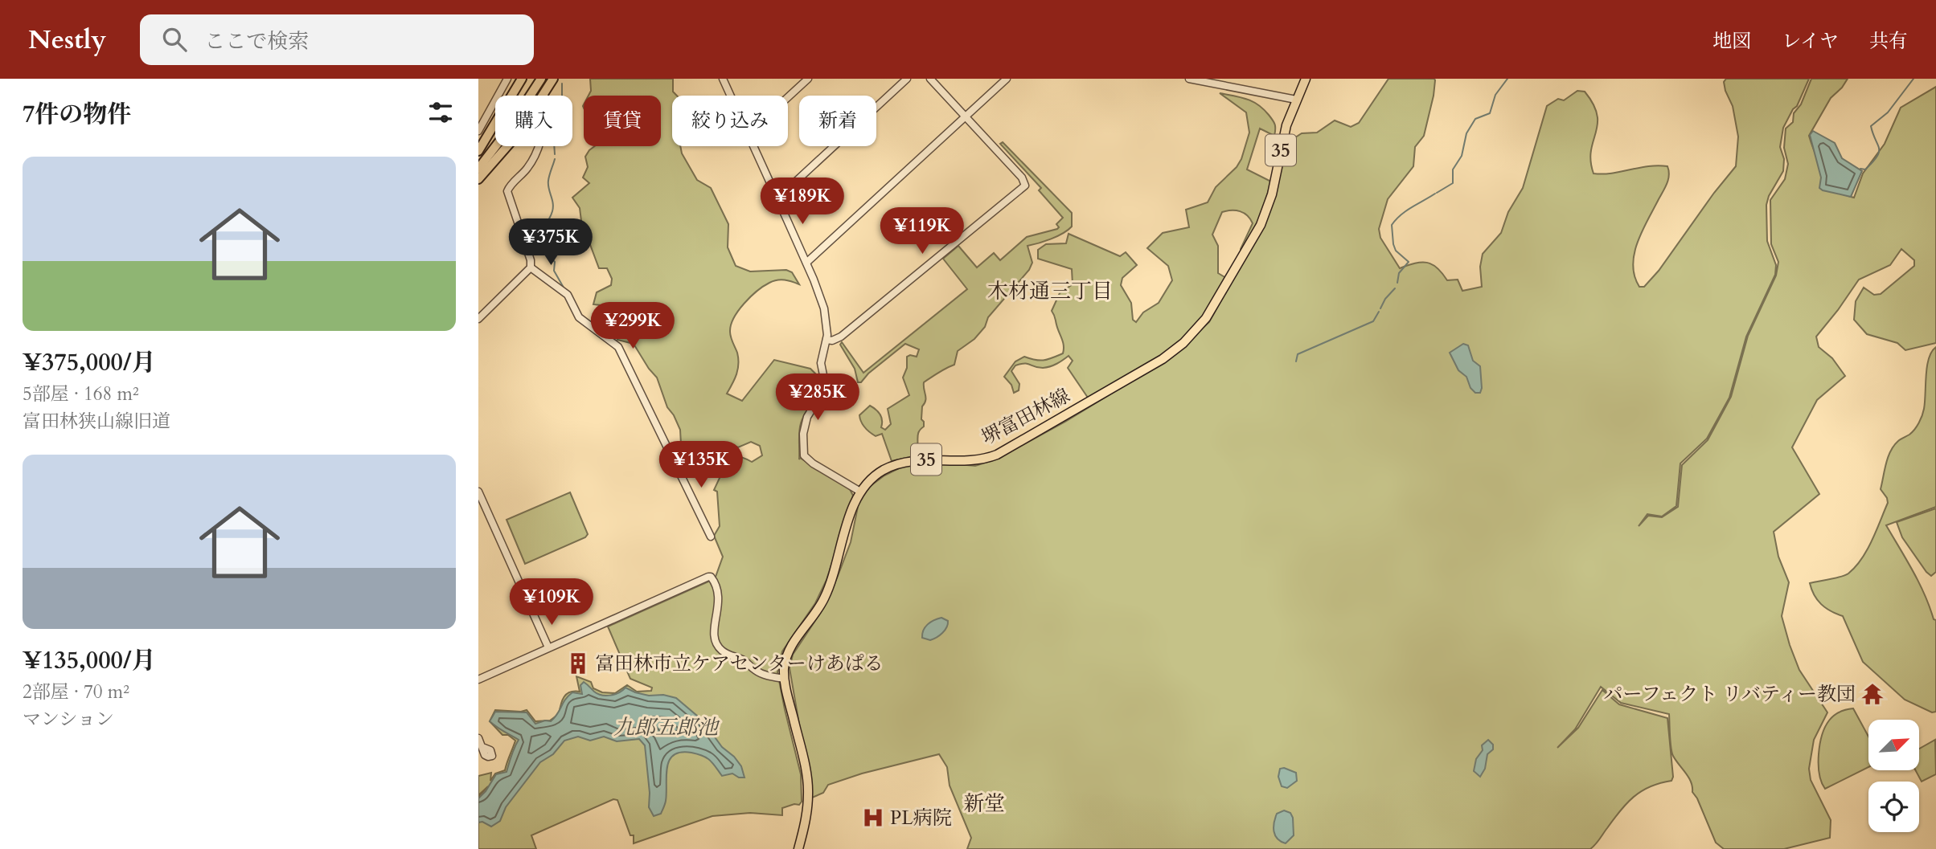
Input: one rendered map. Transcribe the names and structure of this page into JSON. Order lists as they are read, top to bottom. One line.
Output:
{"streets":{"main road":["35","堺富田林線"]},"districts":["木材通三丁目","新堂"],"water":["九郎五郎池"],"places":{"building":["富田林市立ケアセンターけあぱる"],"temple":["パーフェクト リバティー教団"],"hospital":["PL病院"]},"north":"top right","page":{"header":"Nestly","search":"ここで検索","nav":["地図","レイヤ","共有"],"heading":"7件の物件","chip":["購入","賃貸","絞り込み","新着"],"list":[{"name":"¥375,000/月","note":"5部屋 · 168 m² · 富田林狭山線旧道"},{"name":"¥135,000/月","note":"2部屋 · 70 m² · マンション"}],"price":["¥189K","¥119K","¥375K","¥299K","¥285K","¥135K","¥109K"]}}
